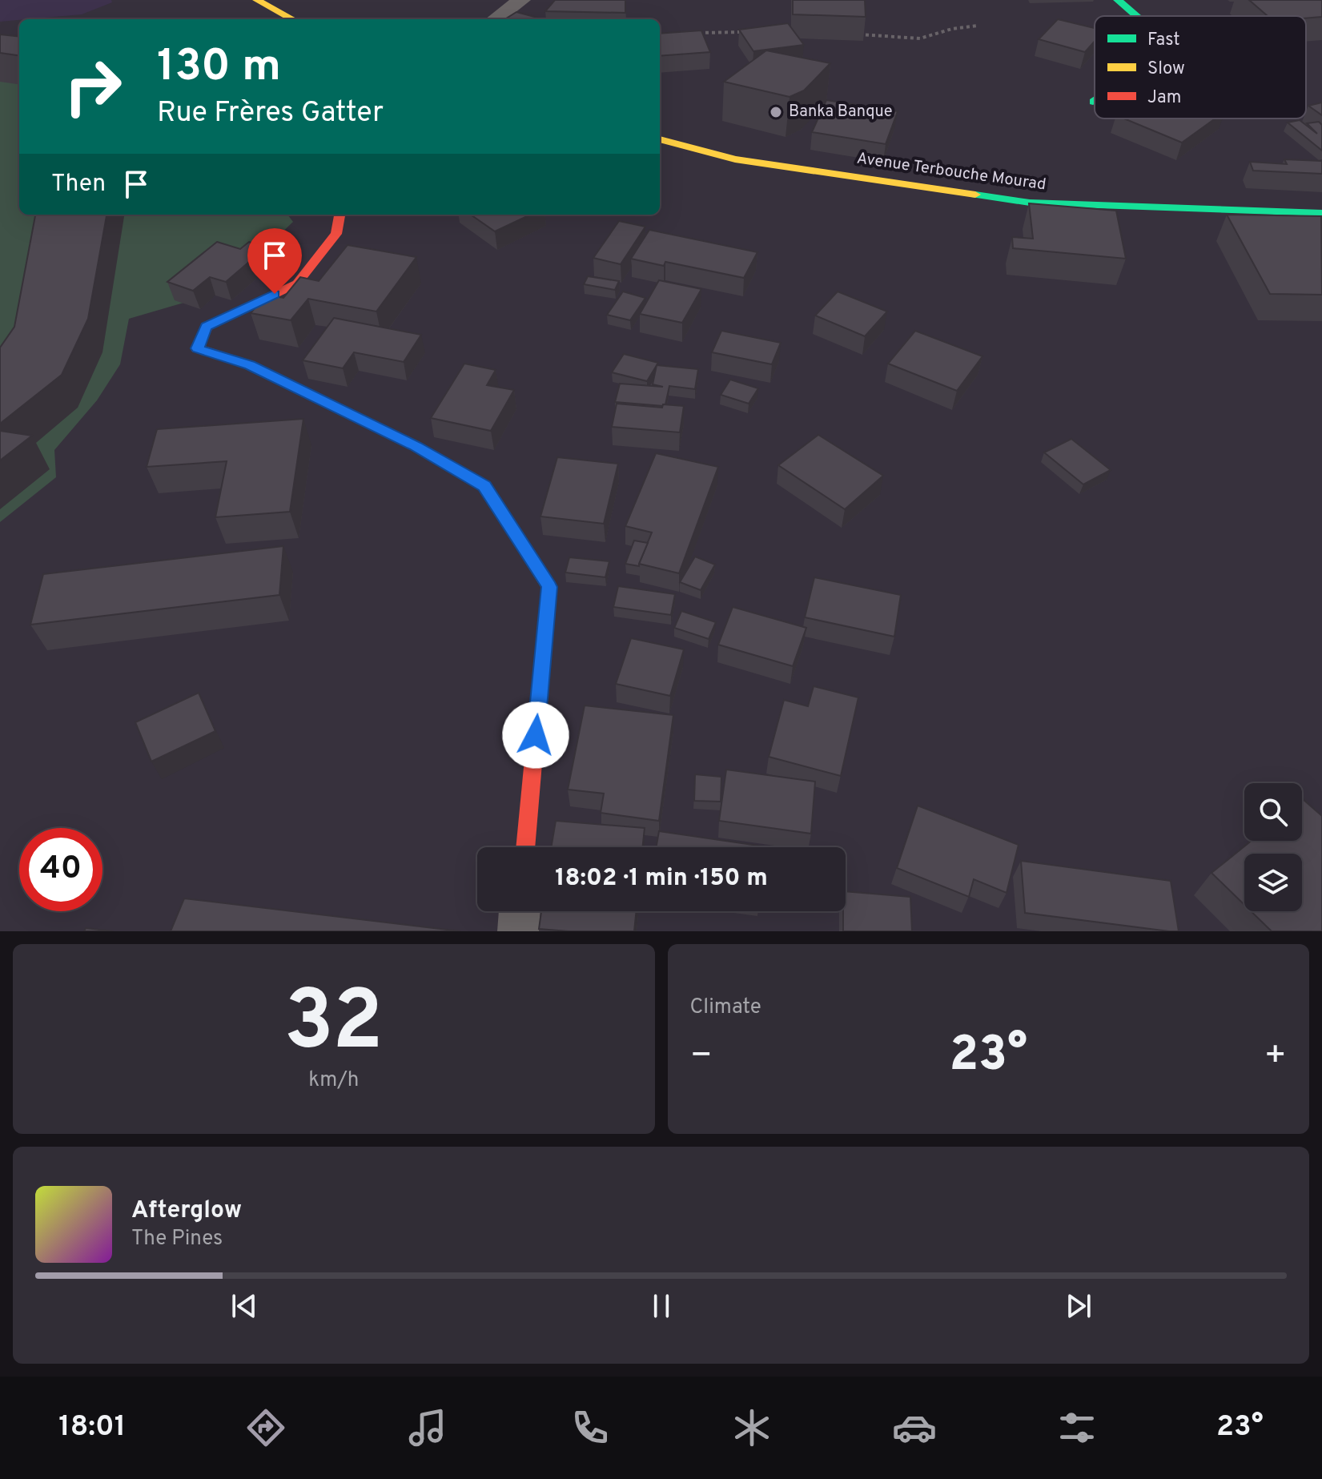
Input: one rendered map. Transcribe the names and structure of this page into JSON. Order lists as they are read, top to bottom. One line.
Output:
{"streets":{"street":["Avenue Terbouche Mourad"]},"places":["Banka Banque"],"legend":["Fast","Slow","Jam"],"page":{"turn":["130 m","Rue Frères Gatter"],"then":"Then","limit":"40","trip":"18:02 · 1 min · 150 m","tile":[["32","km/h"],"Climate"],"heat":["−","23°","+"],"song":["Afterglow","The Pines"],"tabs":["18:01","23°"]}}
